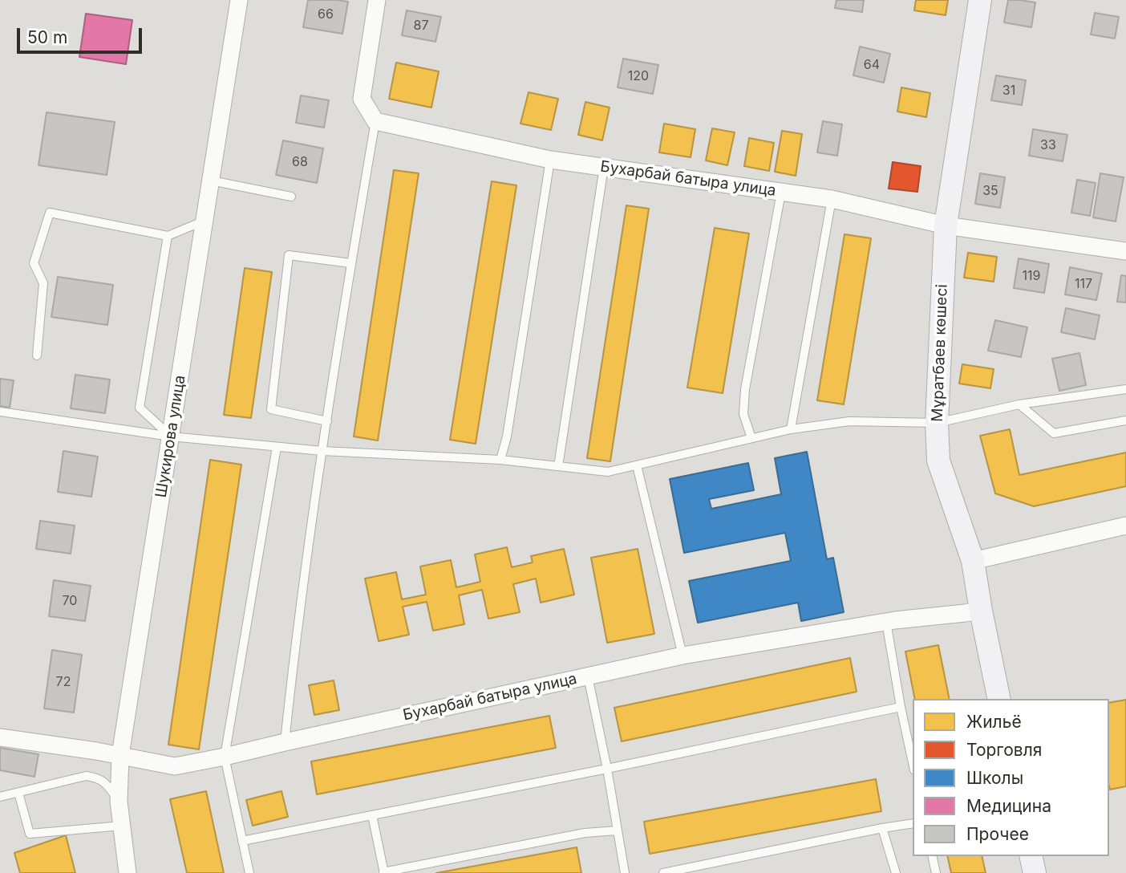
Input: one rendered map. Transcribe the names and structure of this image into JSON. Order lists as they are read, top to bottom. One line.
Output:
{"streets":{"street":["Бухарбай батыра улица","Мұратбаев көшесі","Шукирова улица"]},"crossings":[["Бухарбай батыра улица","Мұратбаев көшесі"],["Бухарбай батыра улица","Шукирова улица"]],"house_numbers":["66","87","64","120","31","33","68","35","119","117","70","72"],"legend":["Жильё","Торговля","Школы","Медицина","Прочее"],"scale_bar":"50 m"}
